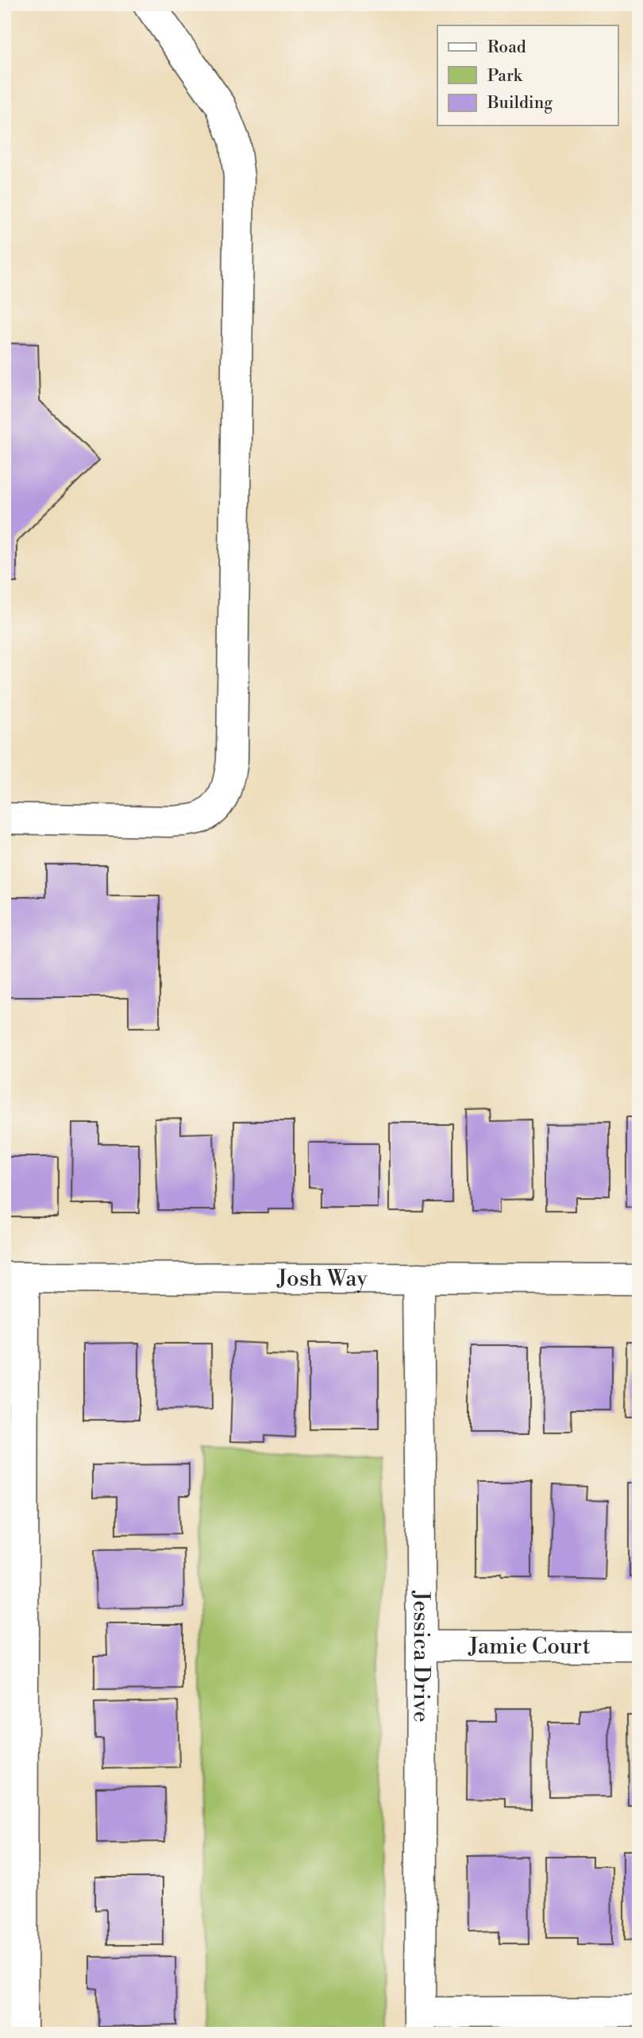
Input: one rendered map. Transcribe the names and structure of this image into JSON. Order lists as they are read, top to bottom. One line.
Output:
{"streets":{"street":["Josh Way","Jamie Court","Jessica Drive"]},"crossings":[["Josh Way","Jessica Drive"],["Jamie Court","Jessica Drive"]],"legend":["Road","Park","Building"]}
